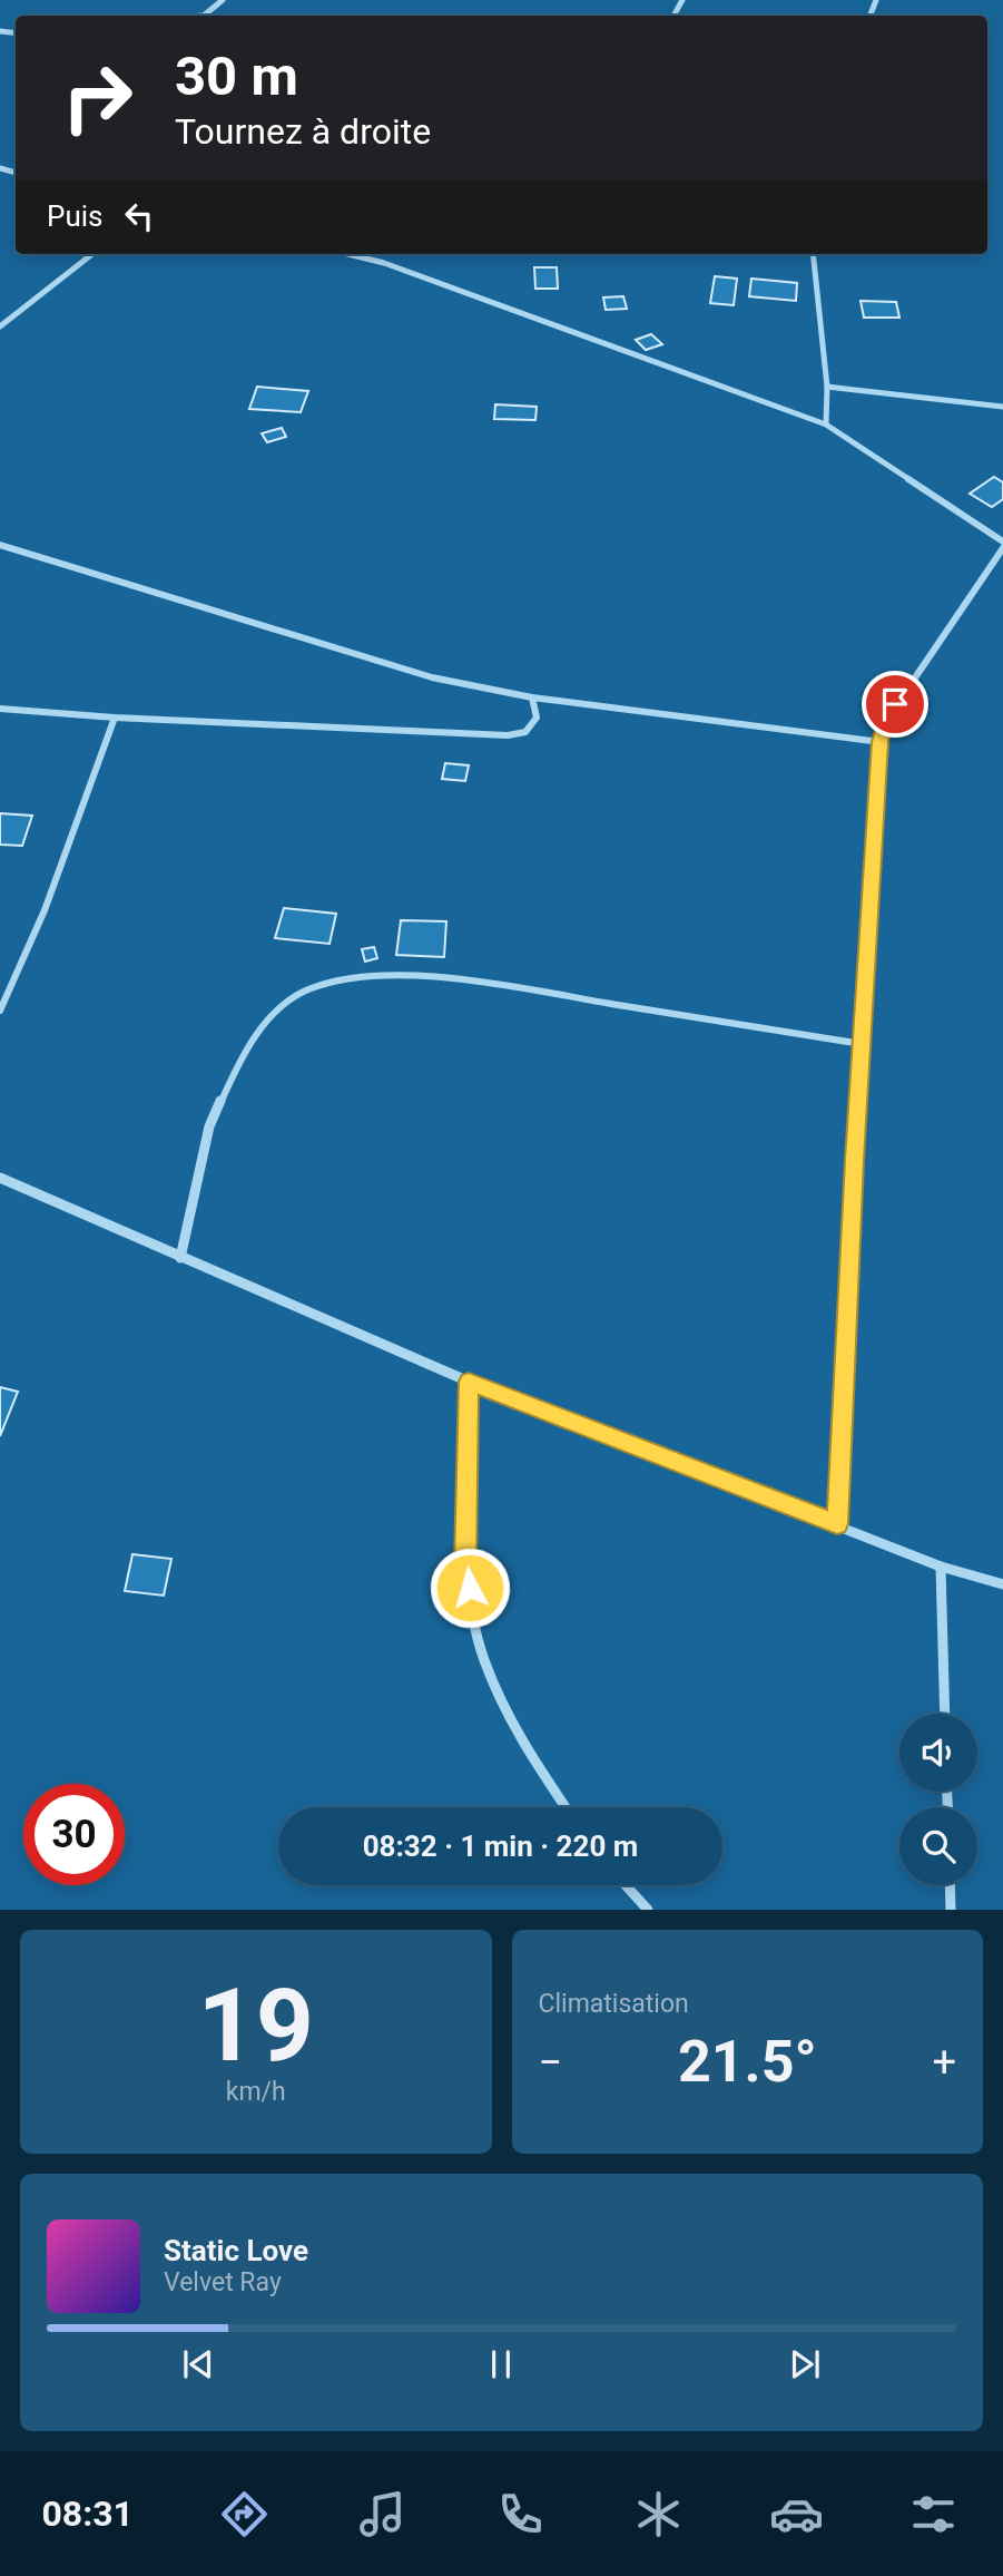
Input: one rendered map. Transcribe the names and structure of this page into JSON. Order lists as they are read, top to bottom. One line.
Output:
{"page":{"turn":["30 m","Tournez à droite"],"then":"Puis","limit":"30","trip":"08:32 · 1 min · 220 m","tile":[["19","km/h"],"Climatisation"],"heat":["−","21.5°","+"],"song":["Static Love","Velvet Ray"],"tabs":"08:31"}}
